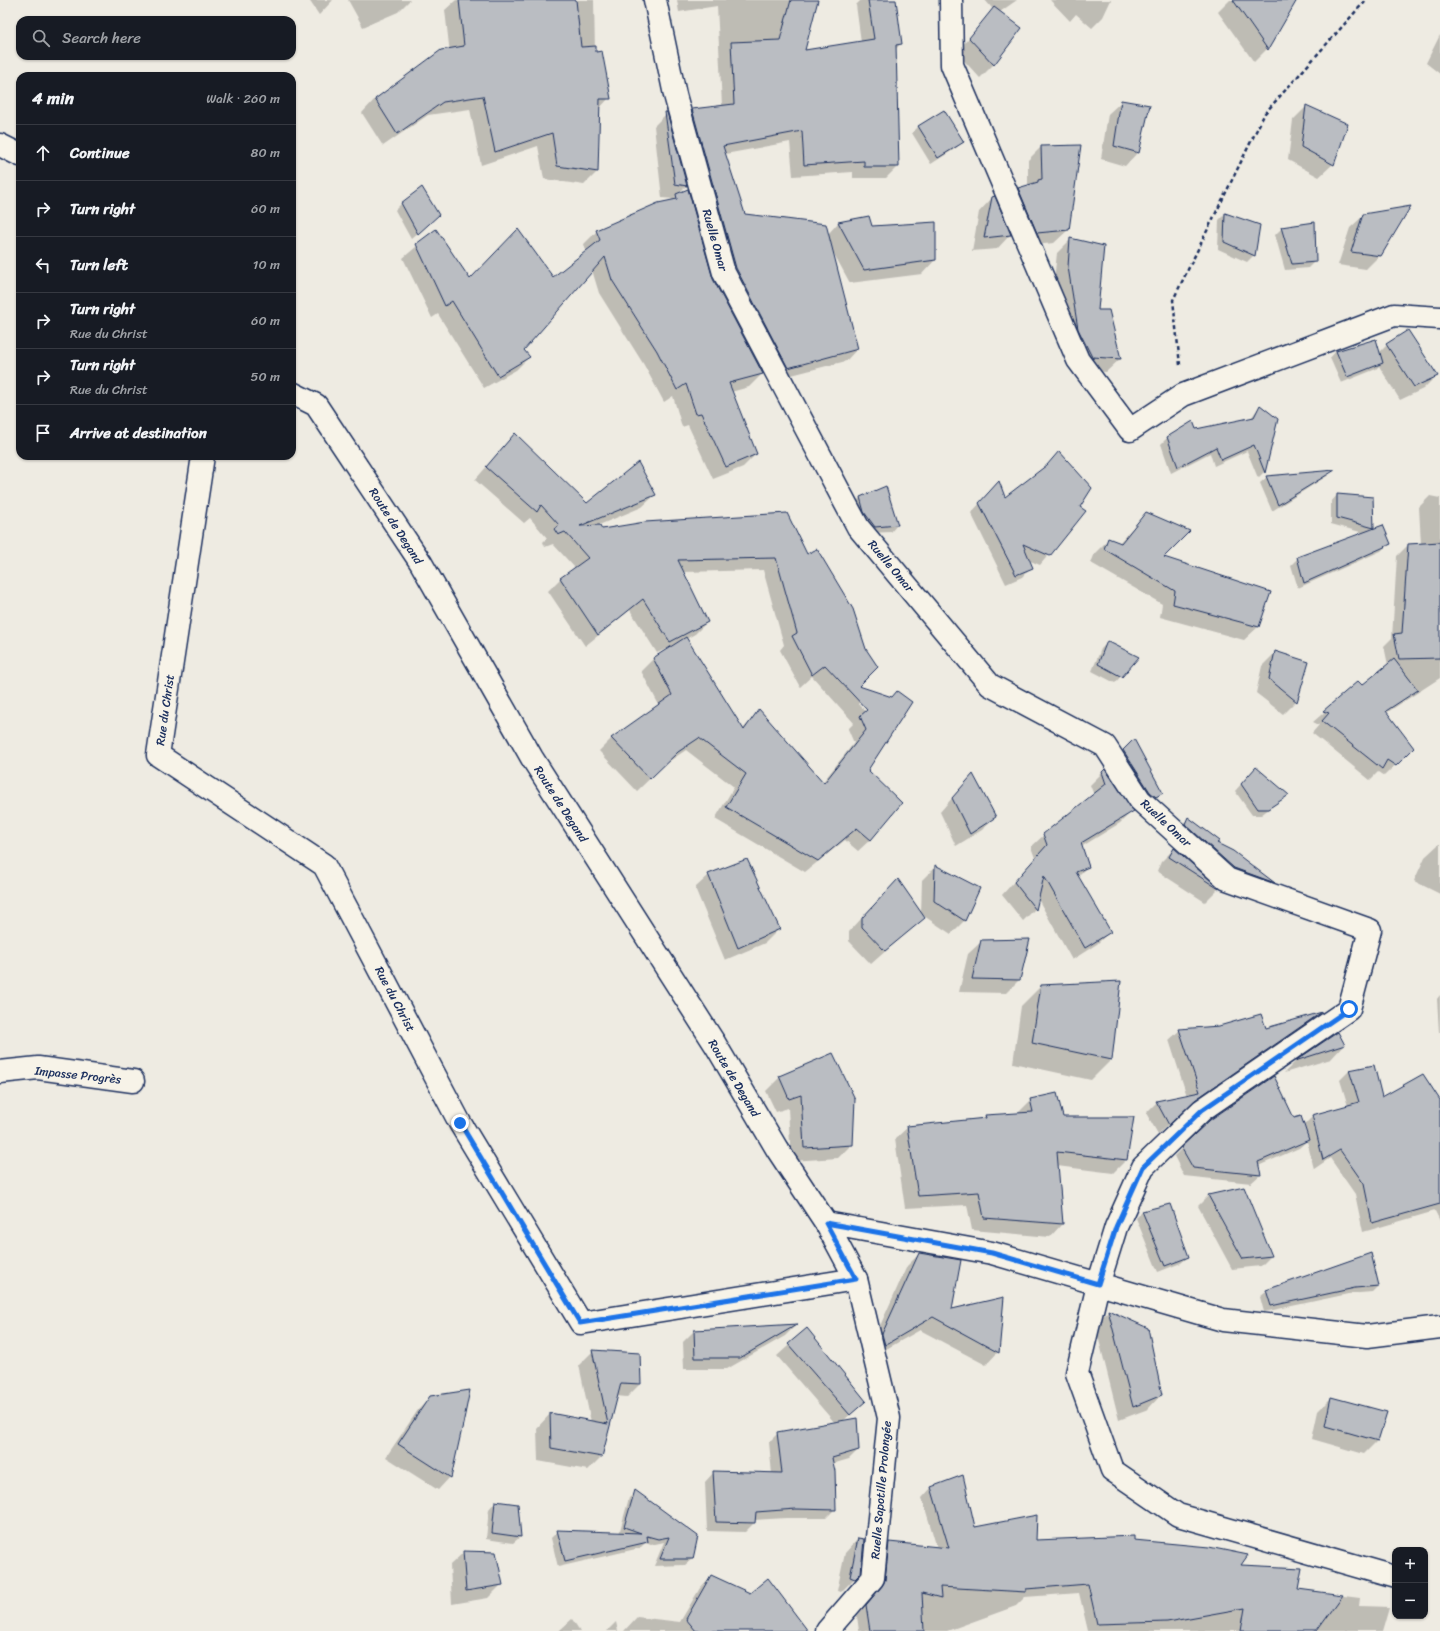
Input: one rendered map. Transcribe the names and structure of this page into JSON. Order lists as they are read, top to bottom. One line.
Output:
{"streets":{"street":["Ruelle Omar","Route de Degand","Rue du Christ","Impasse Progrès","Ruelle Sapotille Prolongée"]},"crossings":[["Route de Degand","Ruelle Sapotille Prolongée"],["Rue du Christ","Ruelle Sapotille Prolongée"]],"page":{"search":"Search here","heading":["4 min","Walk · 260 m"],"list":[["Continue","80 m"],["Turn right","60 m"],["Turn left","10 m"],["Turn right","Rue du Christ","60 m"],["Turn right","Rue du Christ","50 m"],"Arrive at destination"],"map_buttons":["+","−"]}}
